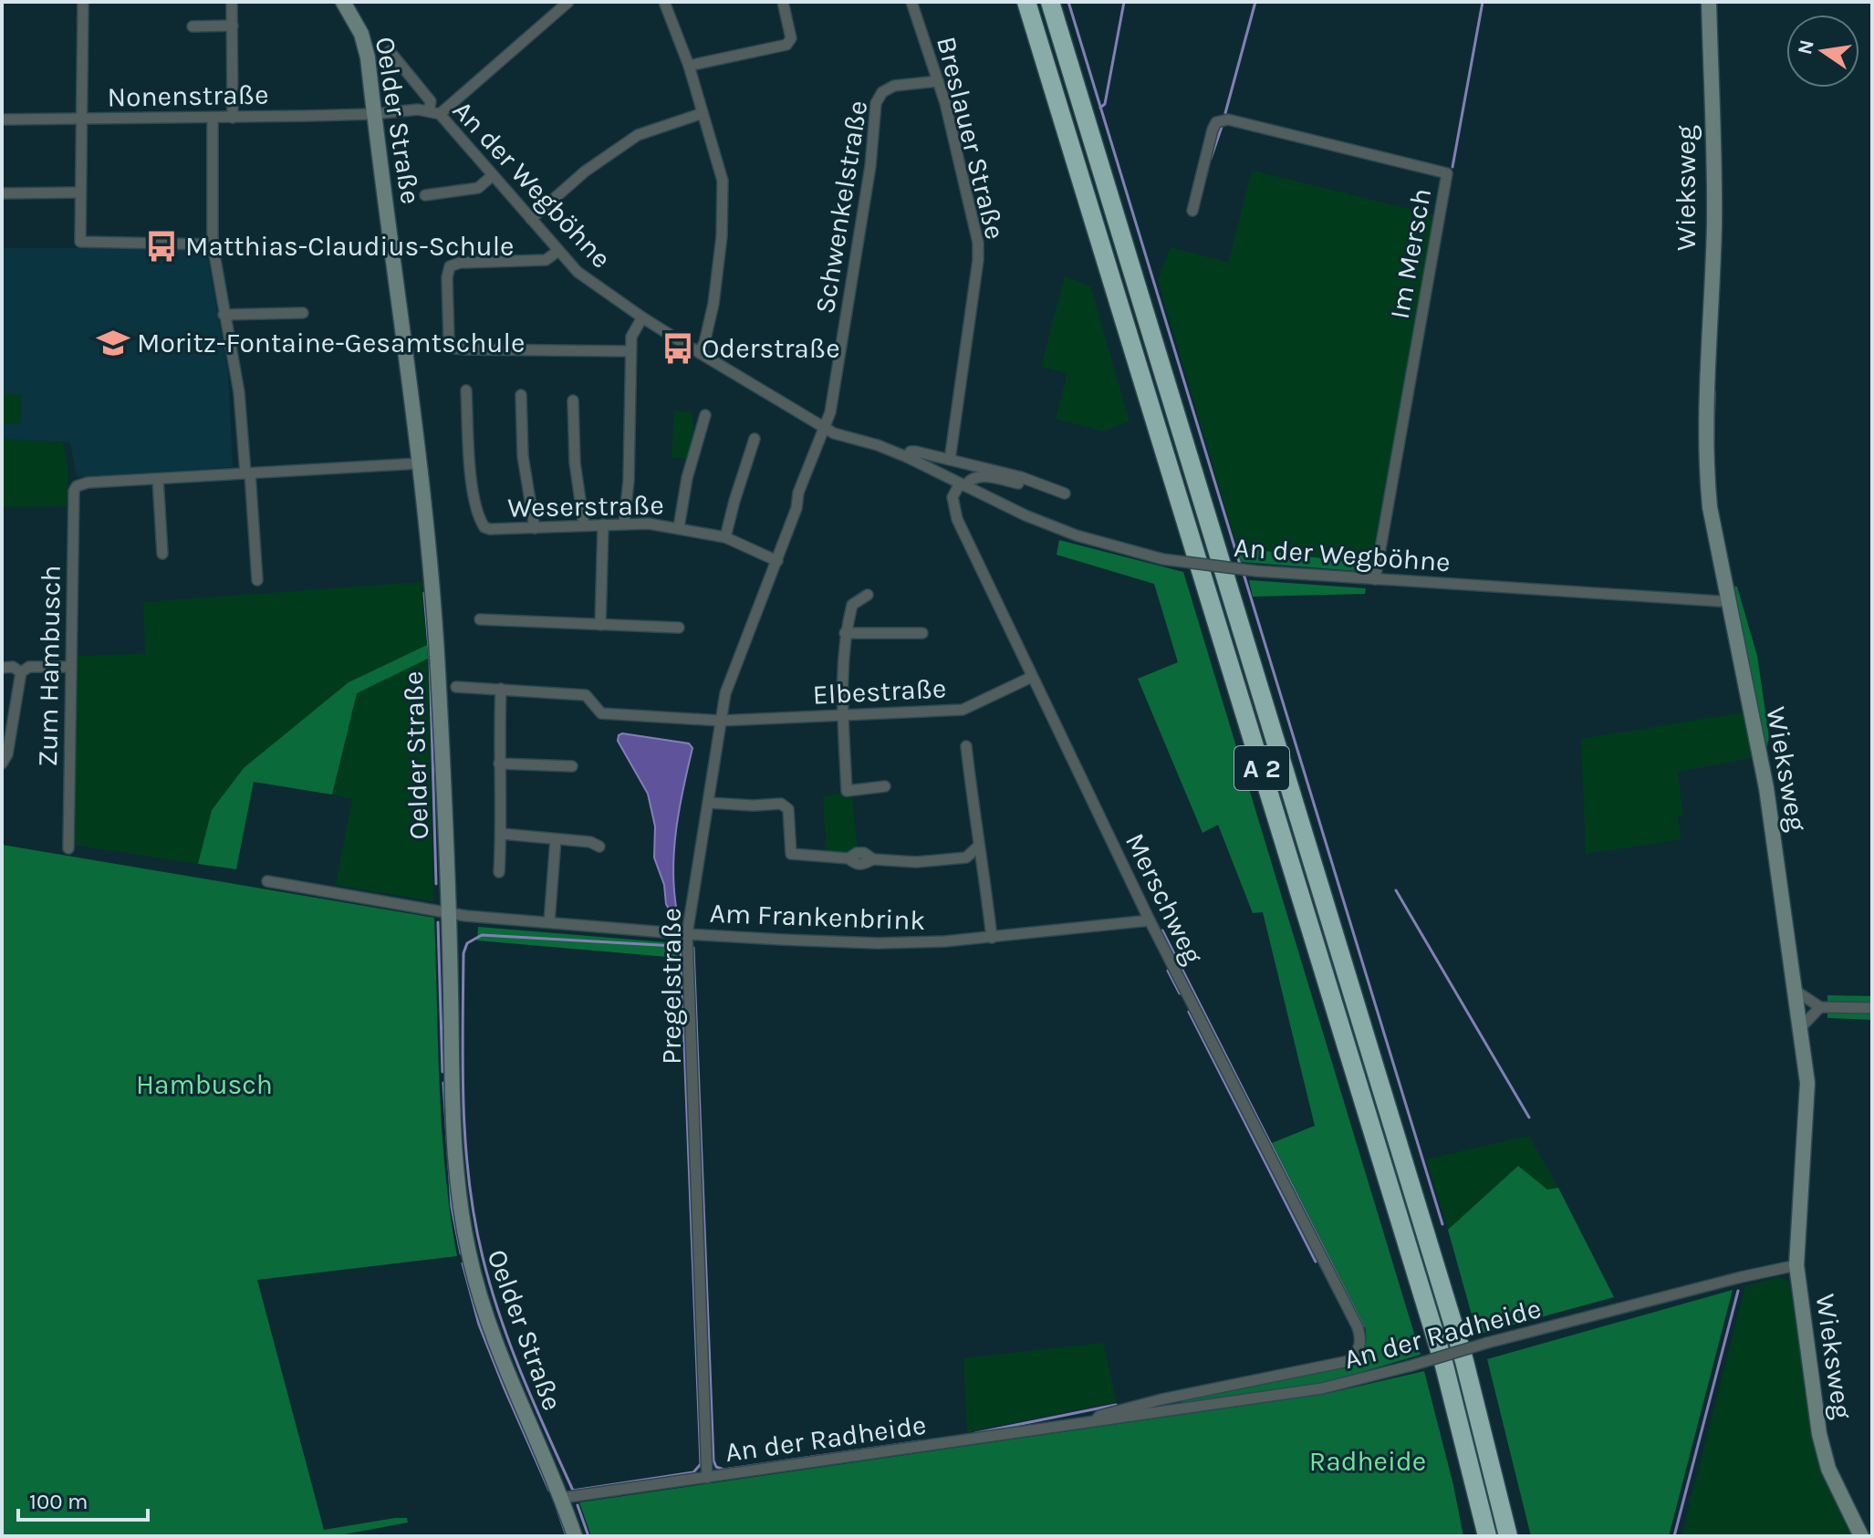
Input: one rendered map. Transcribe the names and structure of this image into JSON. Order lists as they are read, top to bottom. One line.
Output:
{"streets":{"highway":["A 2"],"street":["Nonenstraße","Oelder Straße","Breslauer Straße","An der Wegböhne","Wieksweg","Schwenkelstraße","Im Mersch","Weserstraße","Zum Hambusch","Elbestraße","Merschweg","Am Frankenbrink","Pregelstraße","An der Radheide"]},"crossings":[["Nonenstraße","Oelder Straße"],["Nonenstraße","An der Wegböhne"],["Oelder Straße","An der Wegböhne"],["Oelder Straße","Am Frankenbrink"],["Oelder Straße","An der Radheide"],["Breslauer Straße","An der Wegböhne"],["Breslauer Straße","Schwenkelstraße"],["An der Wegböhne","Wieksweg"],["An der Wegböhne","Schwenkelstraße"],["An der Wegböhne","Im Mersch"],["An der Wegböhne","Merschweg"],["An der Wegböhne","Pregelstraße"],["Wieksweg","An der Radheide"],["Schwenkelstraße","Pregelstraße"],["Weserstraße","Pregelstraße"],["Elbestraße","Merschweg"],["Elbestraße","Pregelstraße"],["Merschweg","Am Frankenbrink"],["Merschweg","An der Radheide"],["Am Frankenbrink","Pregelstraße"],["Pregelstraße","An der Radheide"]],"parks":["Hambusch","Radheide"],"places":{"bus stop":["Matthias-Claudius-Schule","Oderstraße"],"school or university":["Moritz-Fontaine-Gesamtschule"]},"scale_bar":"100 m","north":"left"}
